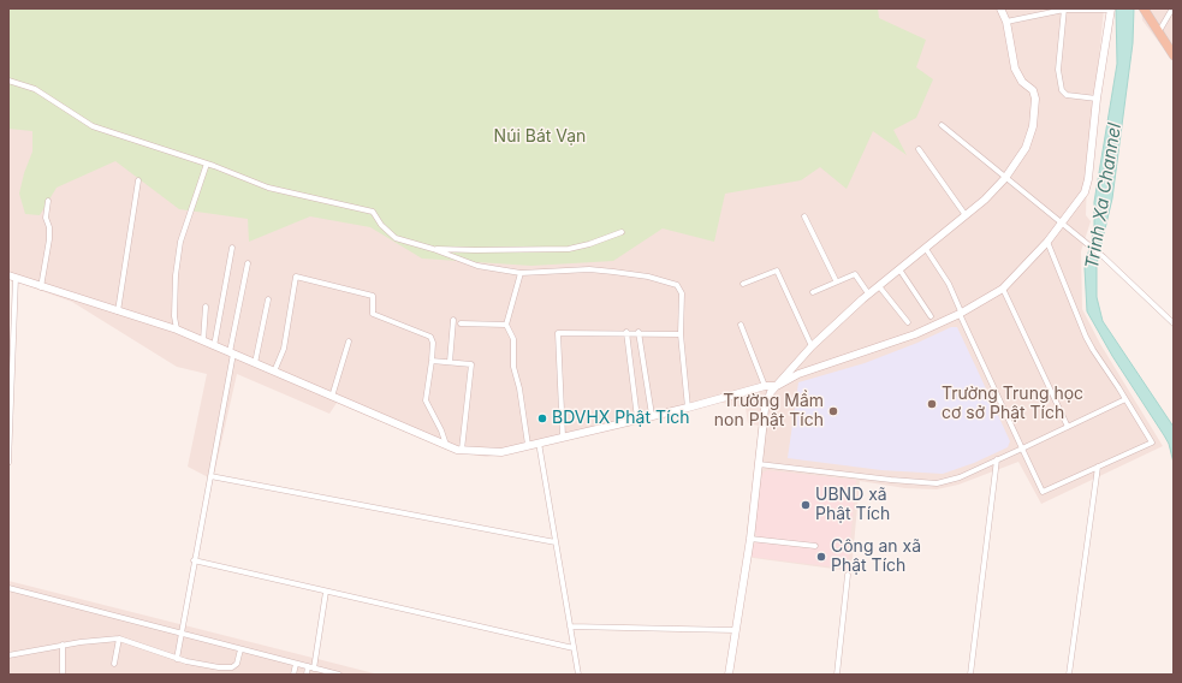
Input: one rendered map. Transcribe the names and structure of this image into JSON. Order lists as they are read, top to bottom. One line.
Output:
{"water":["Trinh Xa Channel"],"parks":["Núi Bát Vạn"],"places":["Trường Trung học cơ sở Phật Tích","Trường Mầm non Phật Tích","BDVHX Phật Tích","UBND xã Phật Tích","Công an xã Phật Tích"]}
